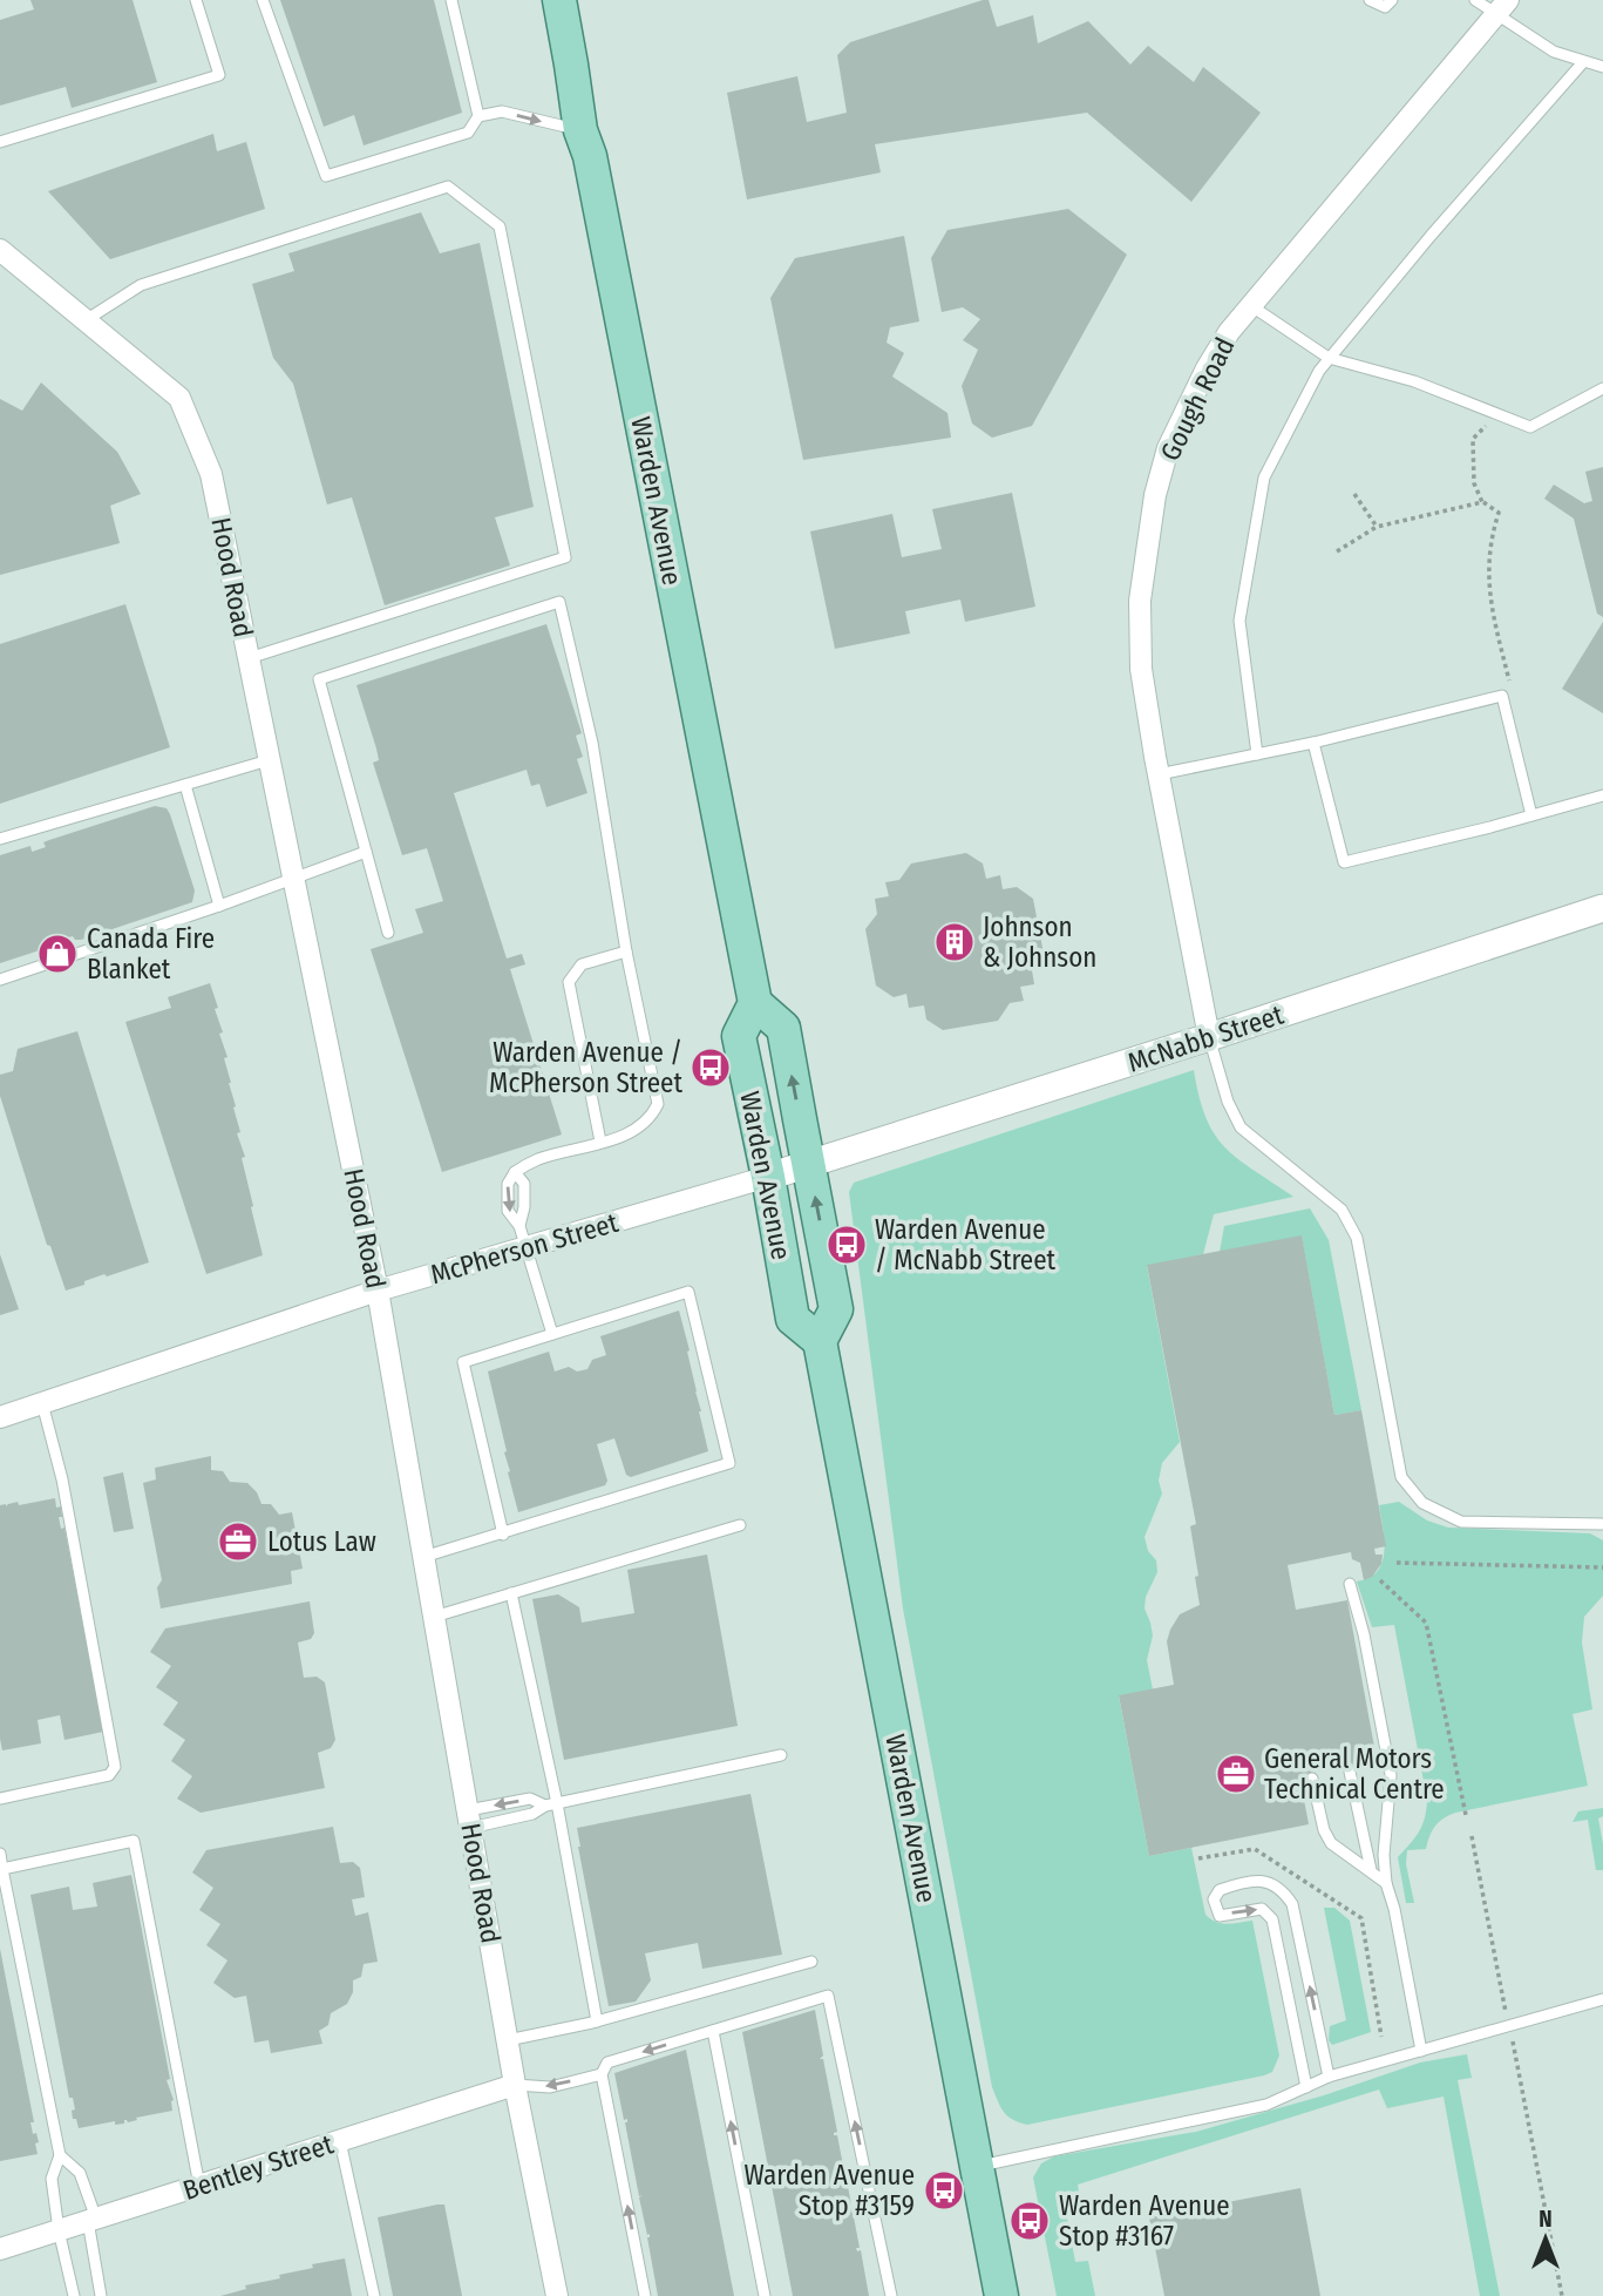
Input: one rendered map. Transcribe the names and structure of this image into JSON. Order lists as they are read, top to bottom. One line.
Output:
{"streets":{"main road":["Warden Avenue"],"street":["Gough Road","Hood Road","McNabb Street","McPherson Street","Bentley Street"]},"crossings":[["Gough Road","McNabb Street"],["Warden Avenue","McNabb Street"],["Warden Avenue","McPherson Street"],["Hood Road","McPherson Street"],["Hood Road","Bentley Street"],["McNabb Street","McPherson Street"]],"places":{"building":["Johnson & Johnson"],"shop":["Canada Fire Blanket"],"bus stop":["Warden Avenue / McPherson Street","Warden Avenue / McNabb Street","Warden Avenue Stop #3159","Warden Avenue Stop #3167"],"office":["Lotus Law","General Motors Technical Centre"]},"north":"top"}
